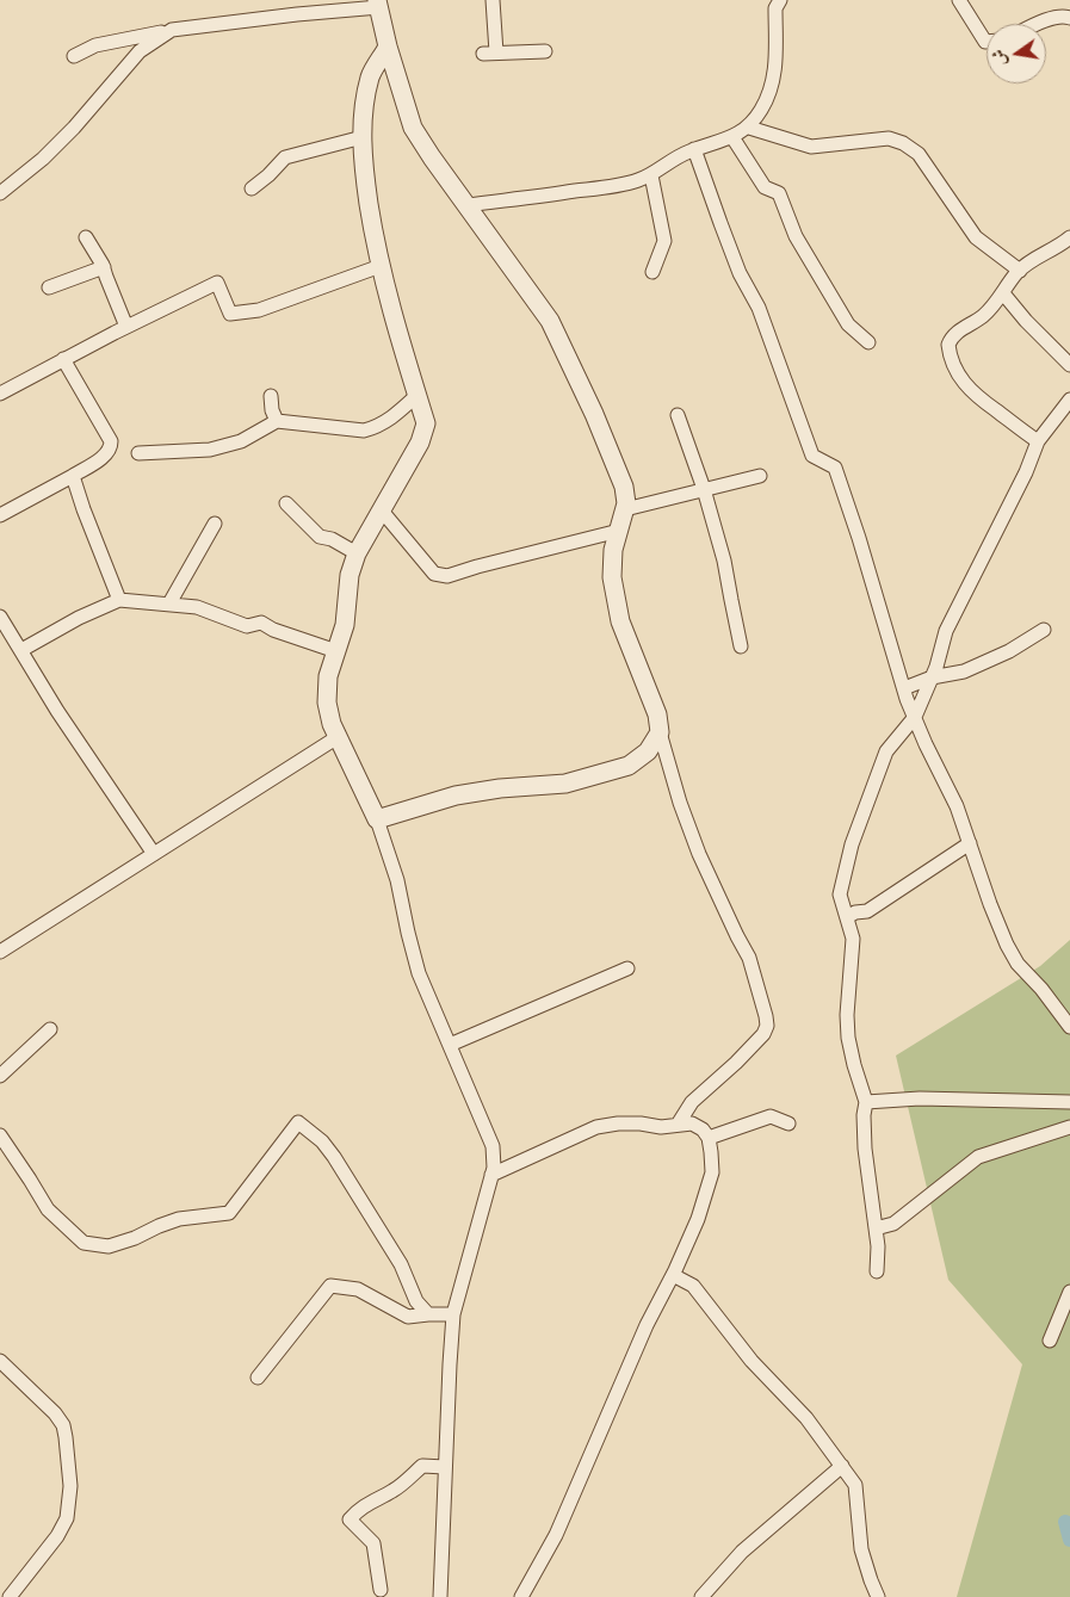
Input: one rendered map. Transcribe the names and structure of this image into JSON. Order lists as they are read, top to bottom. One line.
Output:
{"north":"left"}
